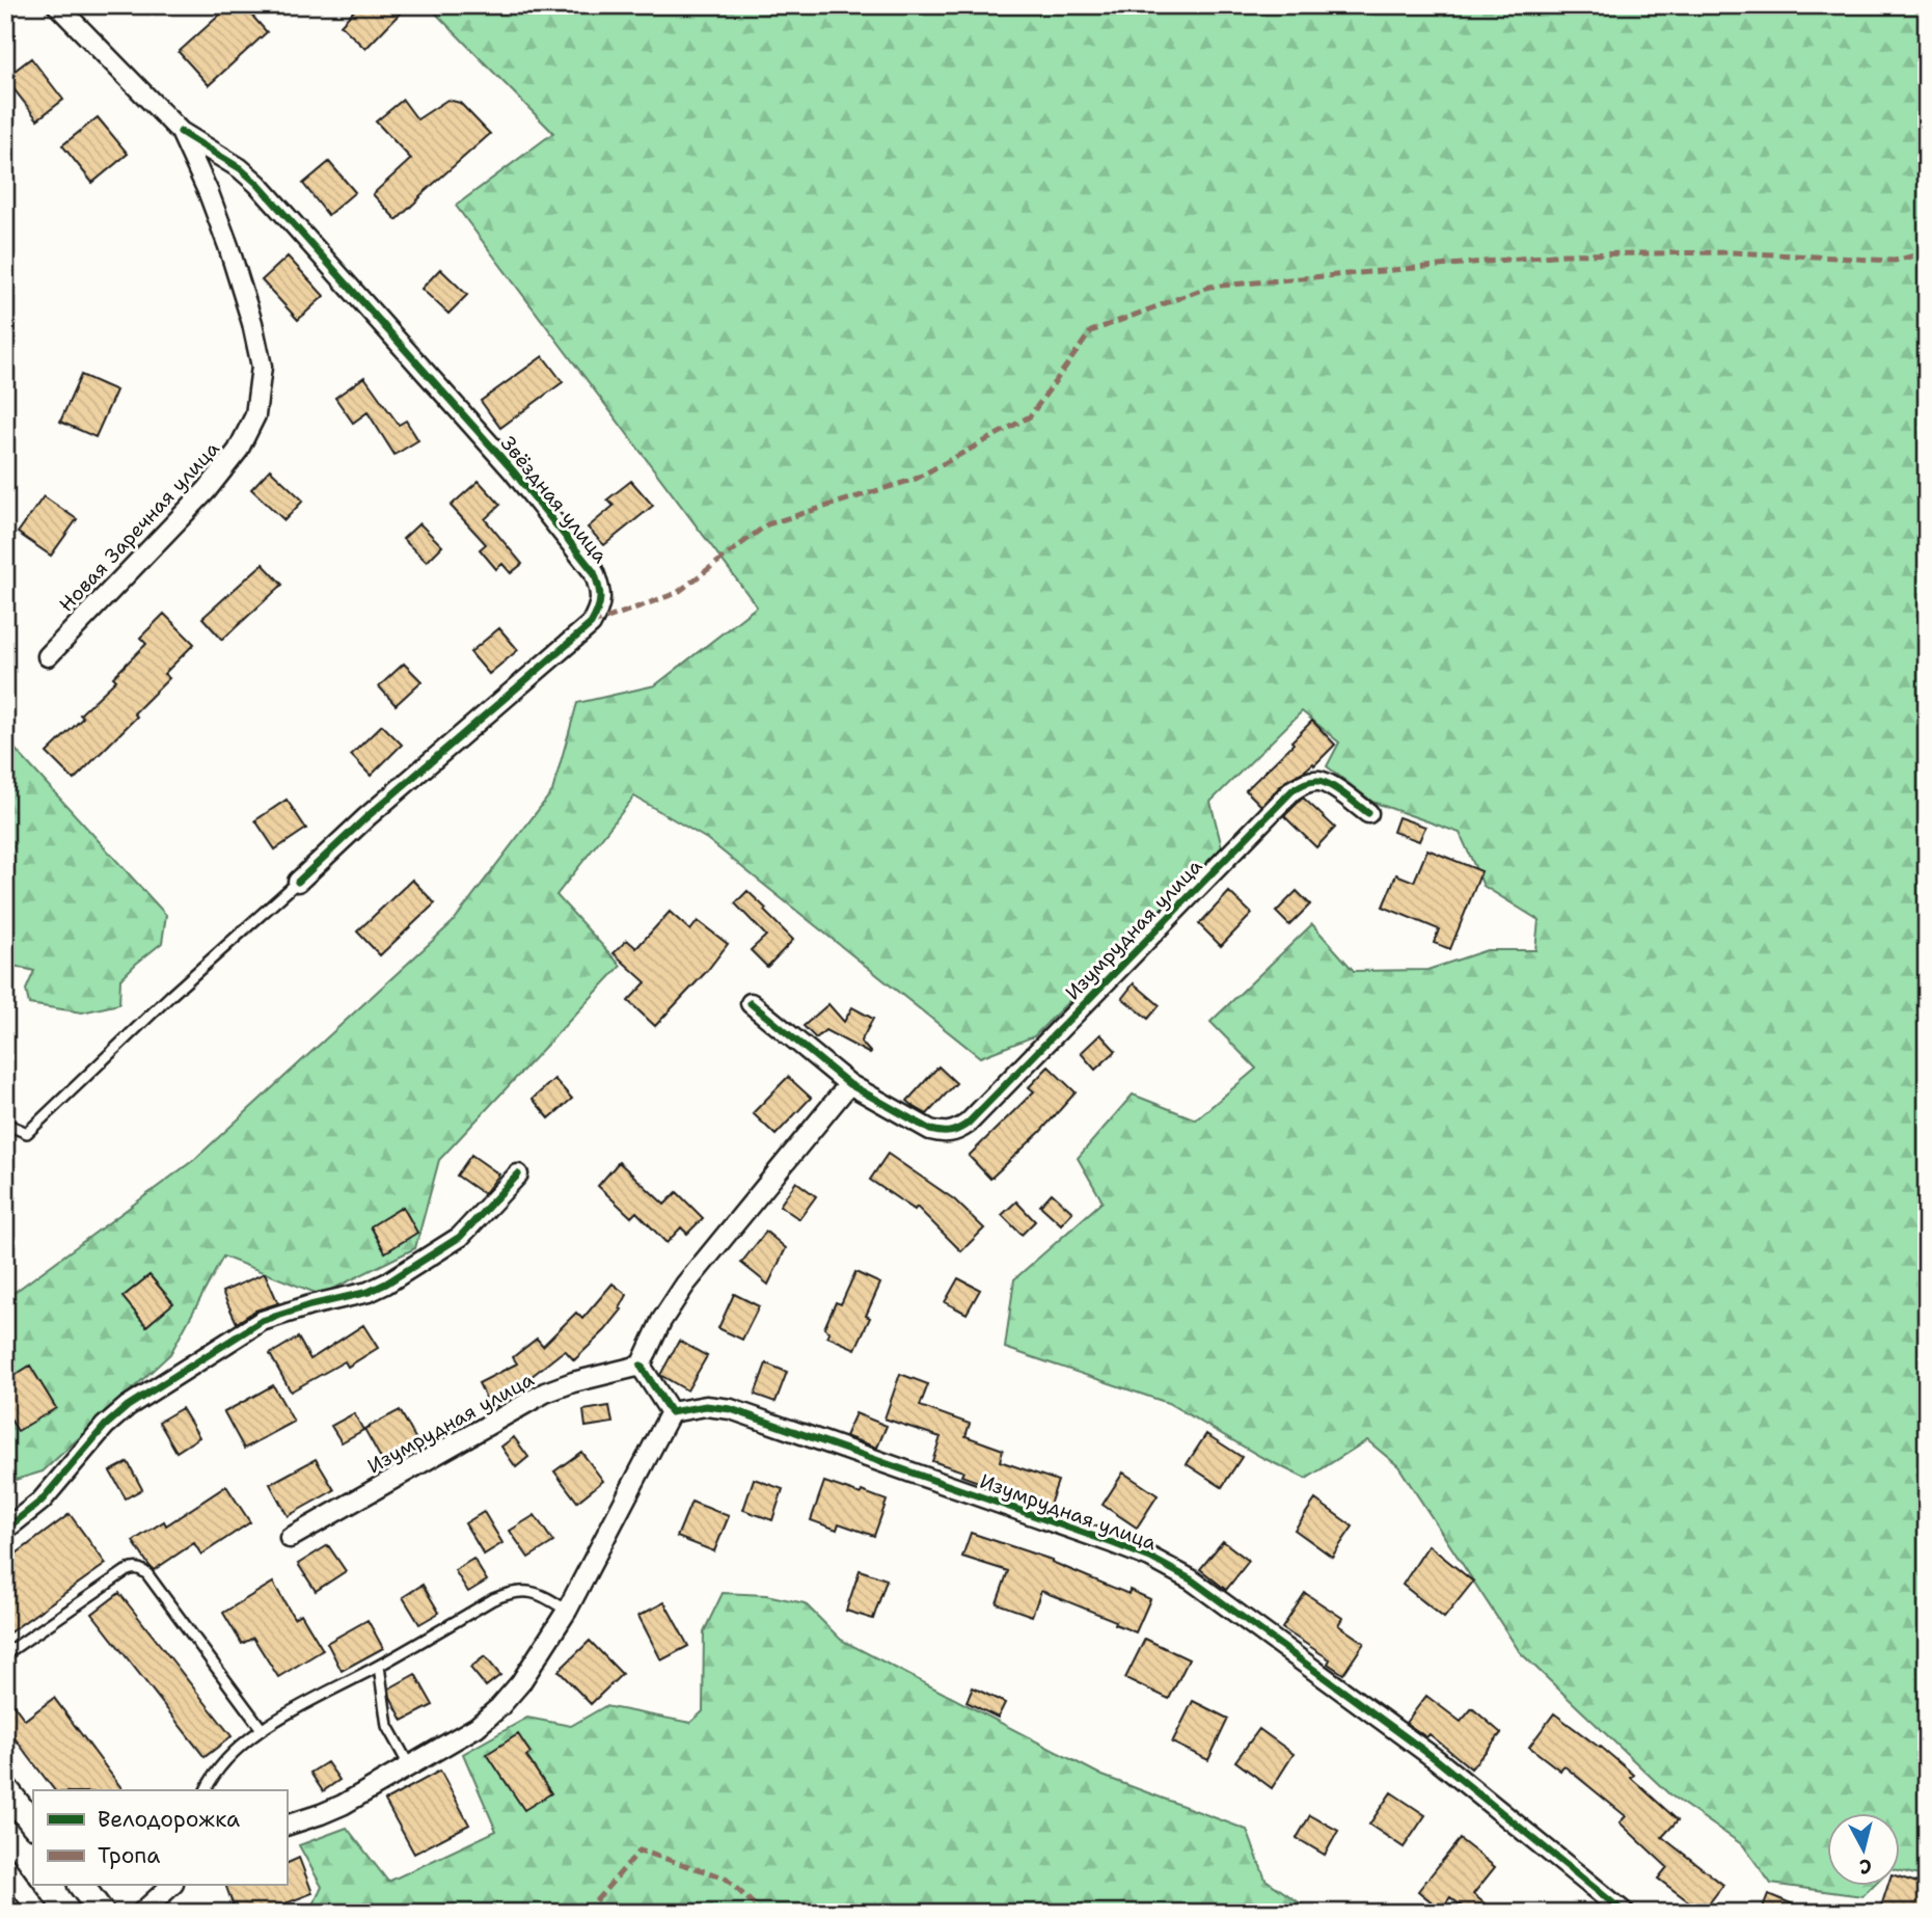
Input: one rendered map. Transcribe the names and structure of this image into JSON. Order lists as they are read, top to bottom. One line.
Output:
{"streets":{"street":["Звёздная улица","Новая Заречная улица","Изумрудная улица"]},"crossings":[["Звёздная улица","Новая Заречная улица"]],"legend":["Велодорожка","Тропа"],"north":"bottom"}
